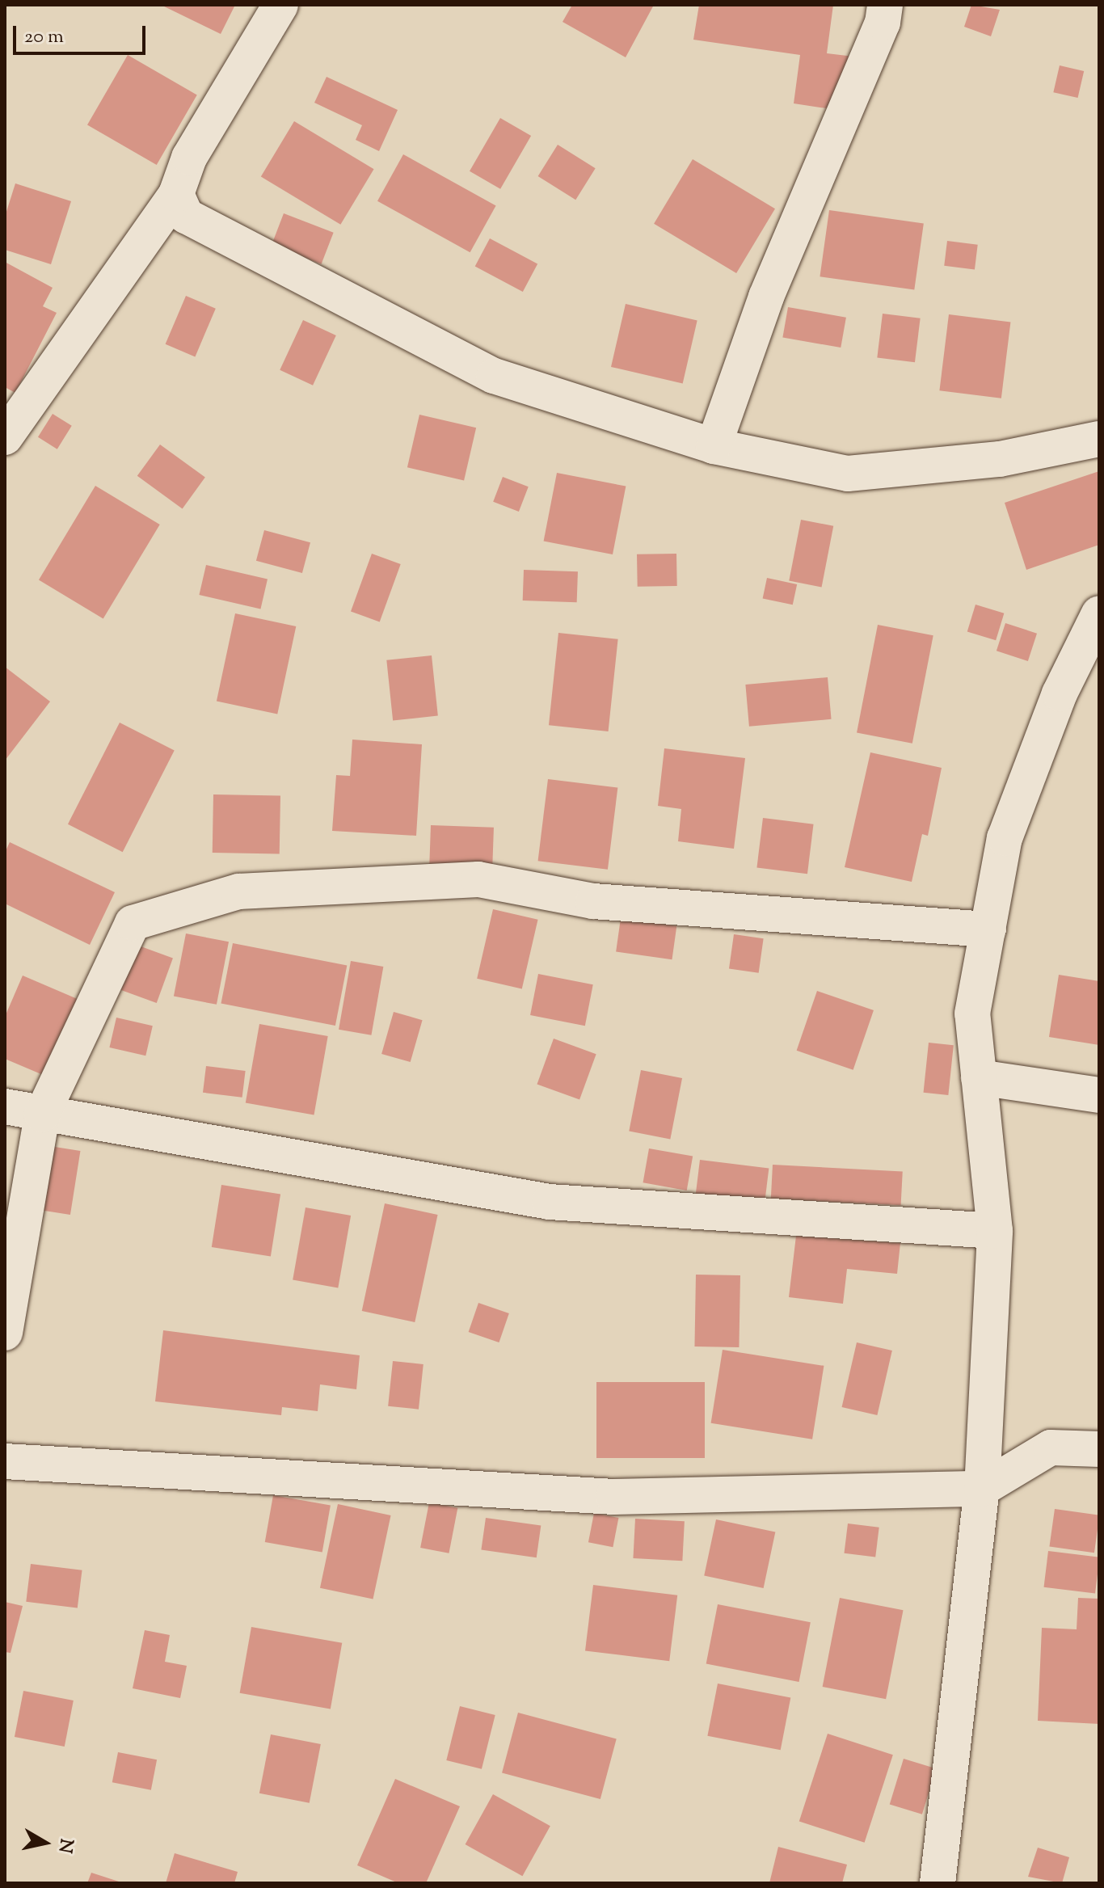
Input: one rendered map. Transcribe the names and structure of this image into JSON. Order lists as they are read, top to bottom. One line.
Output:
{"scale_bar":"20 m","north":"right"}
